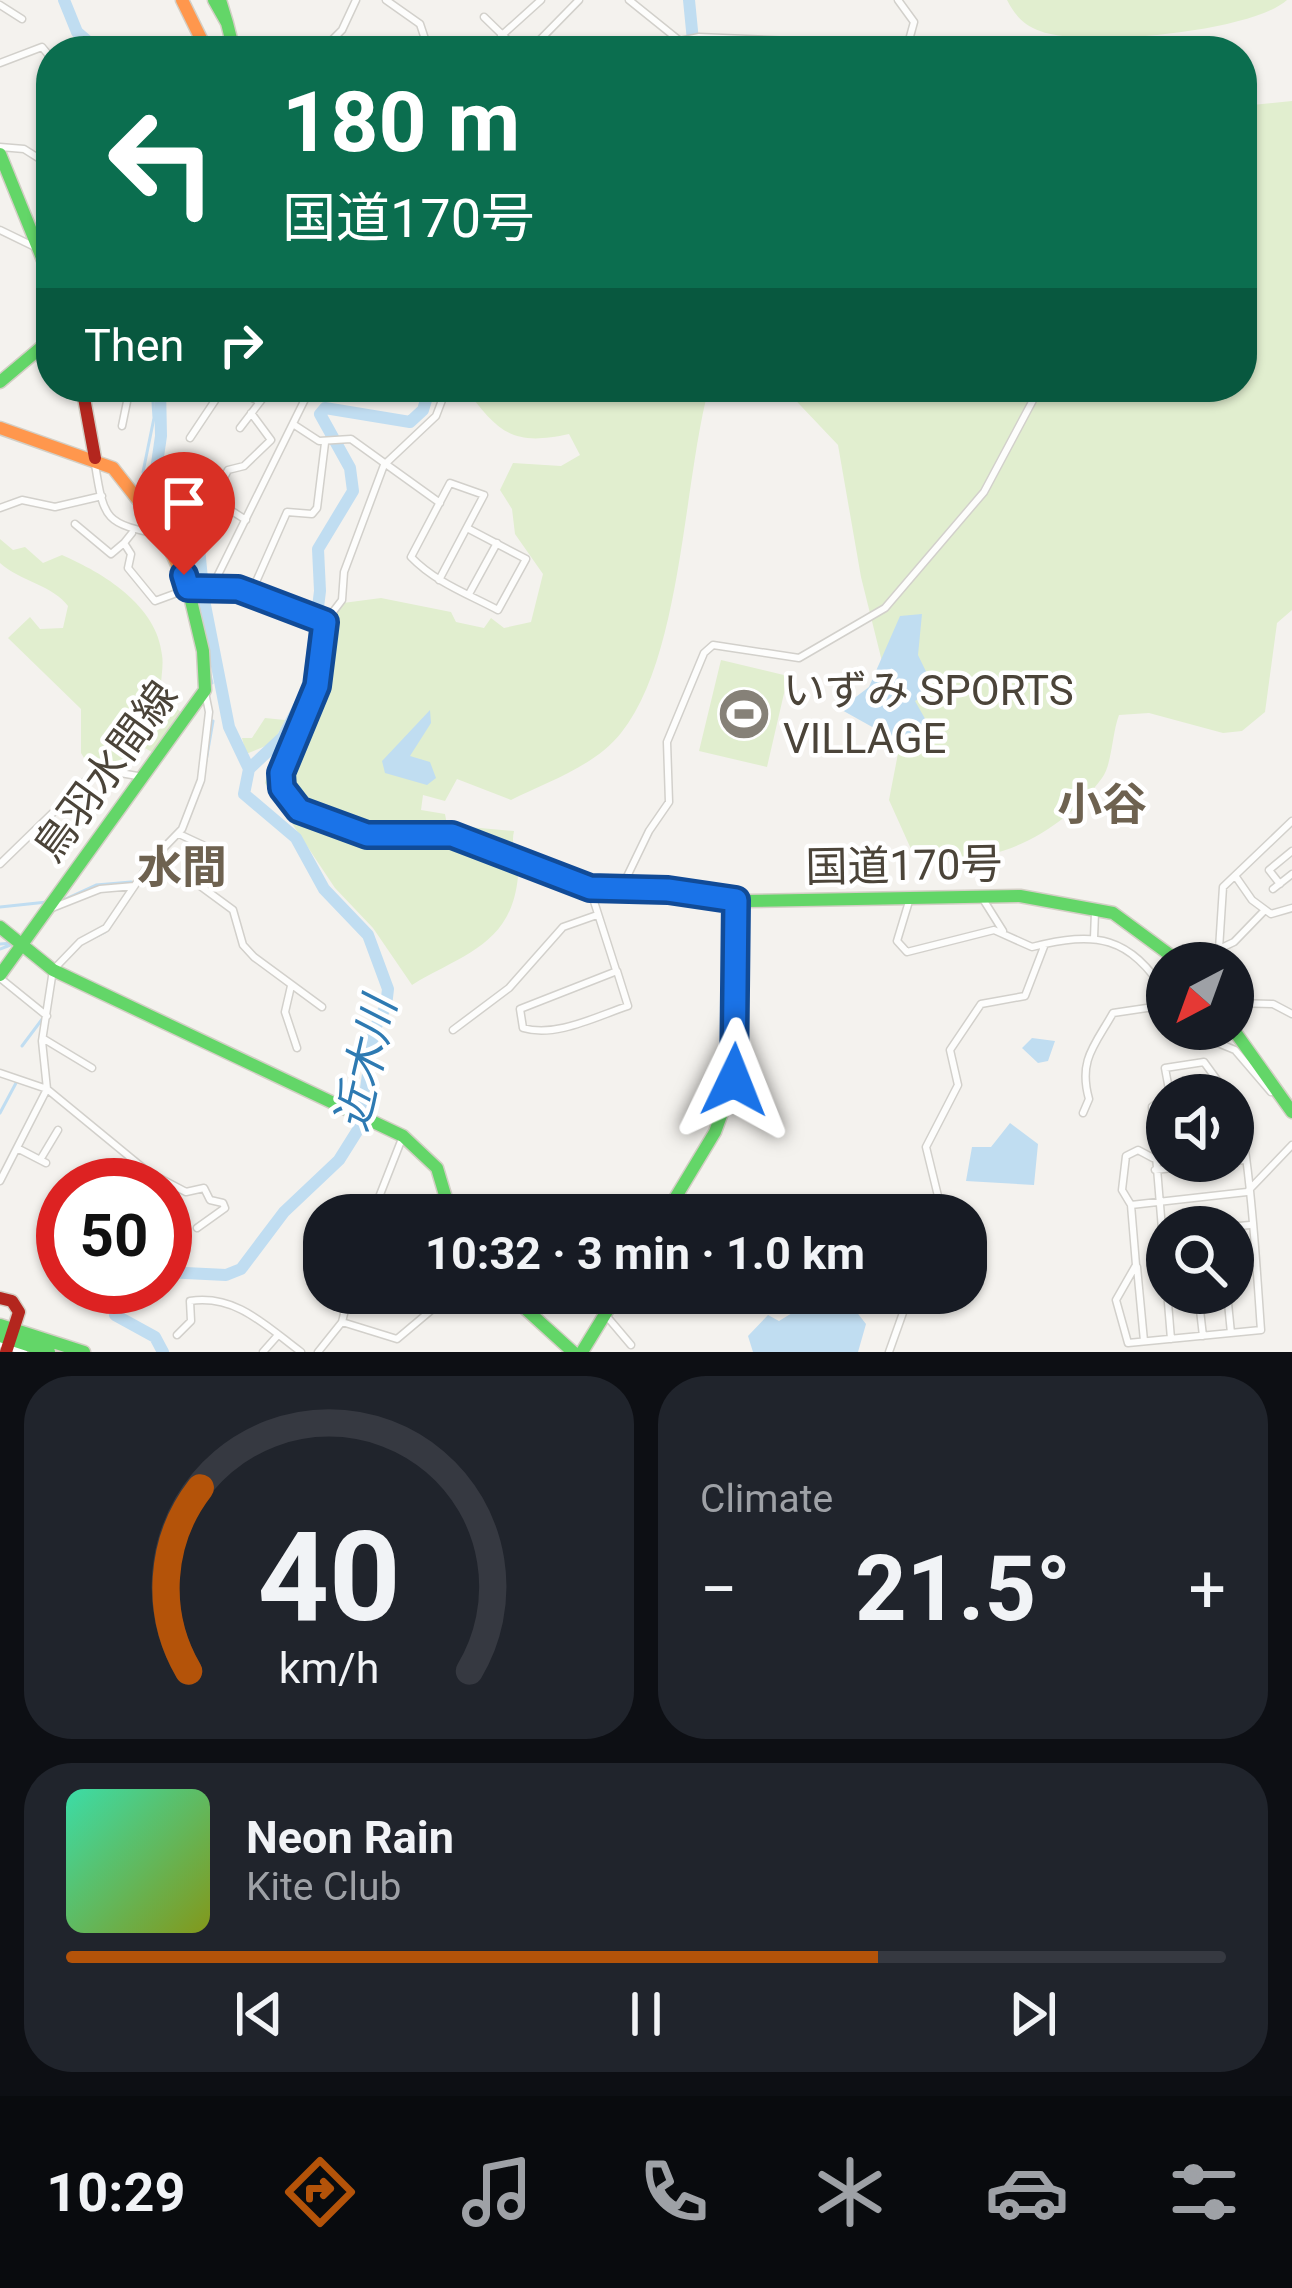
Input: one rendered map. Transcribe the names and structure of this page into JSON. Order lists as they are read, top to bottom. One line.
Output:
{"streets":{"main road":["鳥羽水間線","国道170号"]},"districts":["小谷","水間"],"water":["近木川"],"places":{"sports":["いずみ SPORTS VILLAGE"]},"north":"bottom left","page":{"turn":["180 m","国道170号"],"then":"Then","limit":"50","trip":"10:32 · 3 min · 1.0 km","tile":"Climate","heat":["−","21.5°","+"],"song":["Neon Rain","Kite Club"],"tabs":"10:29","gauge":["40","km/h"]}}
